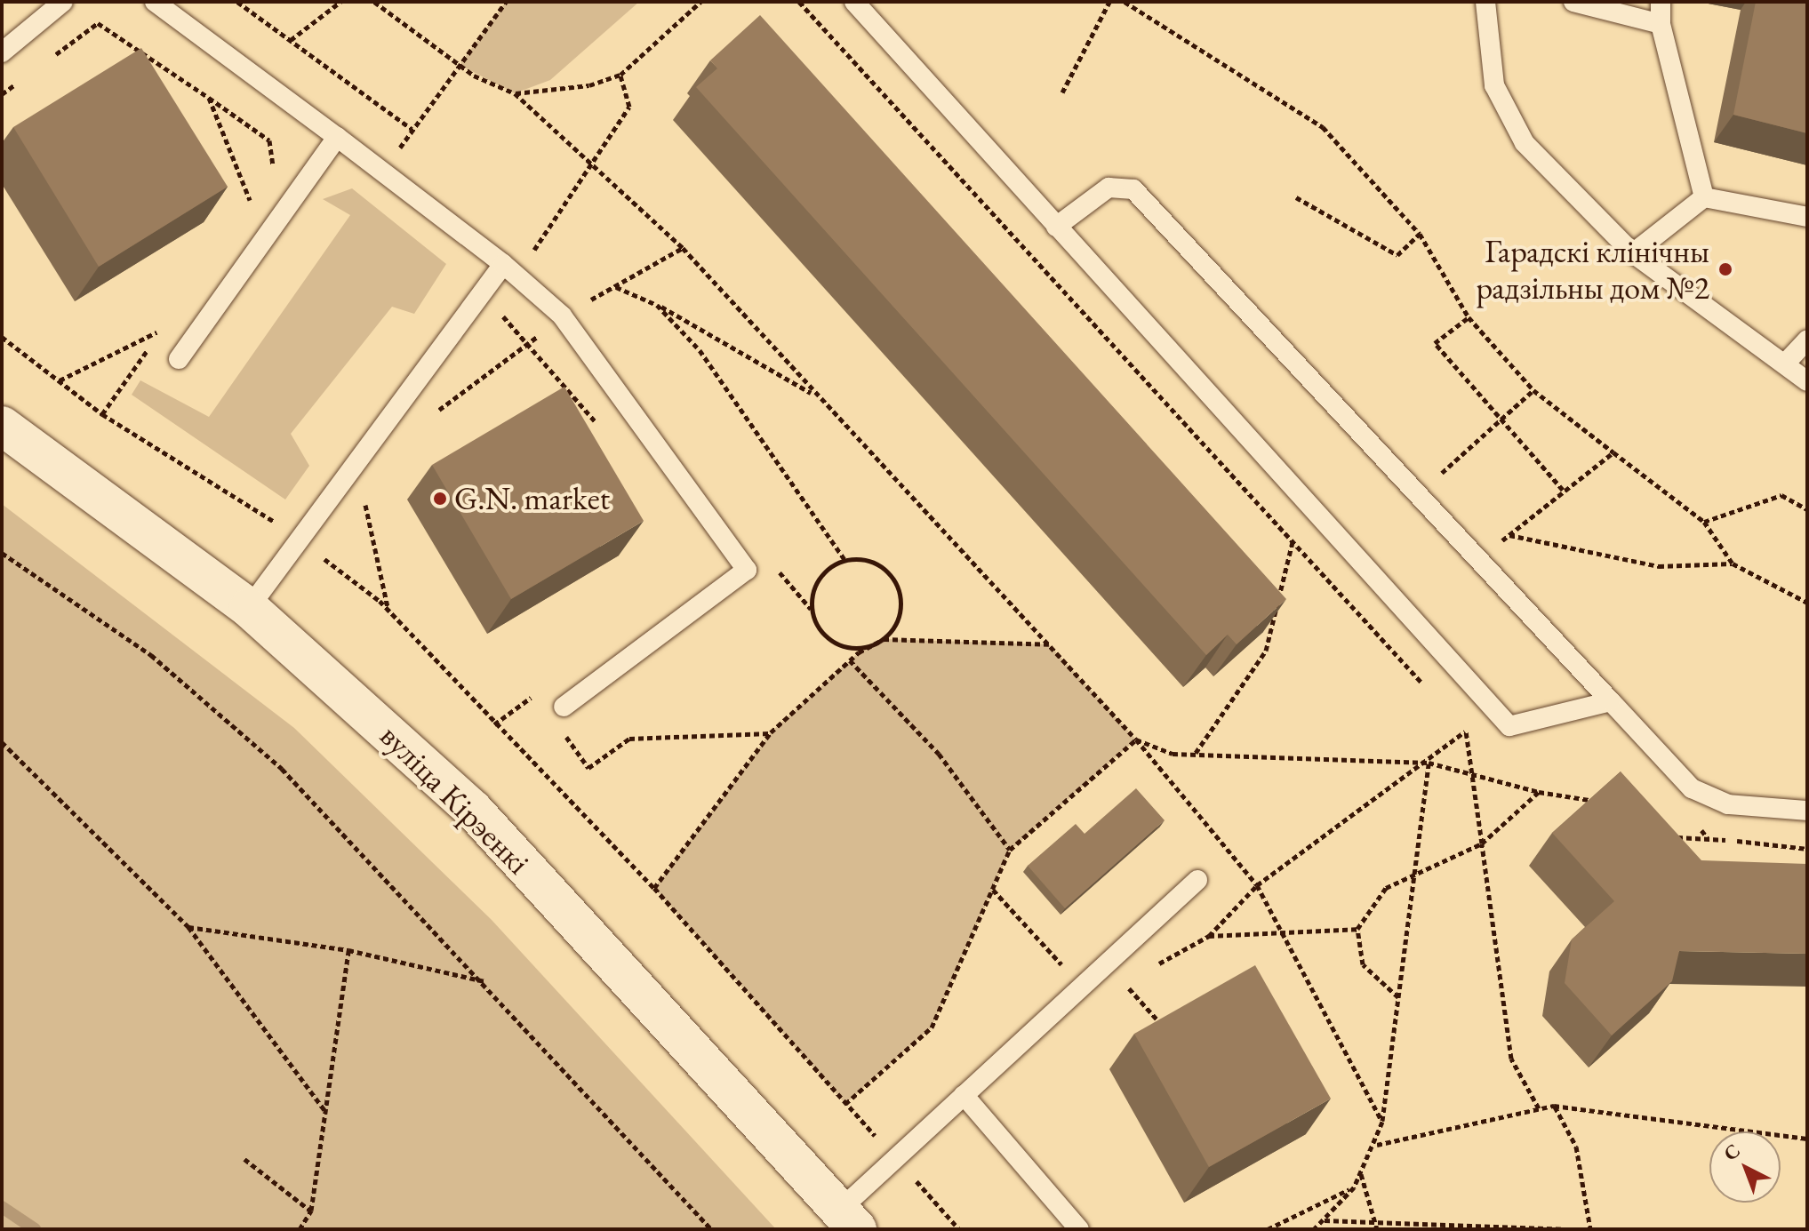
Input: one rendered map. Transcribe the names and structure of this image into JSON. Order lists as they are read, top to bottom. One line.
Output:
{"streets":{"street":["вуліца Кірэенкі"]},"places":["Гарадскі клінічны радзільны дом №2","G.N. market"],"north":"top left"}
